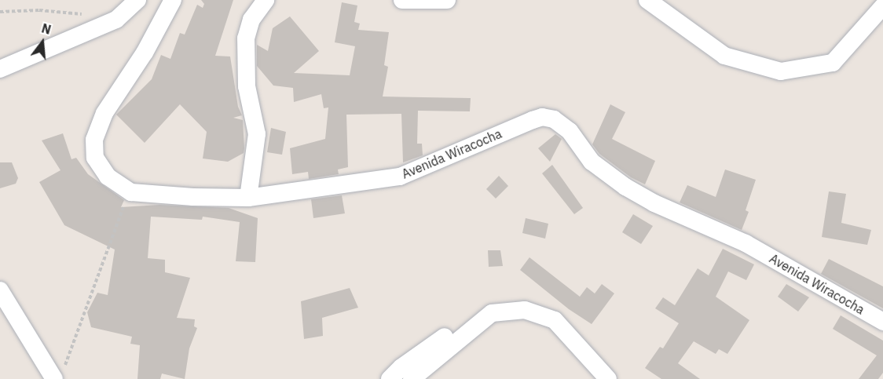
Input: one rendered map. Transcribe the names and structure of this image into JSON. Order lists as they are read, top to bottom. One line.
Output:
{"streets":{"street":["Avenida Wiracocha"]},"north":"top"}
